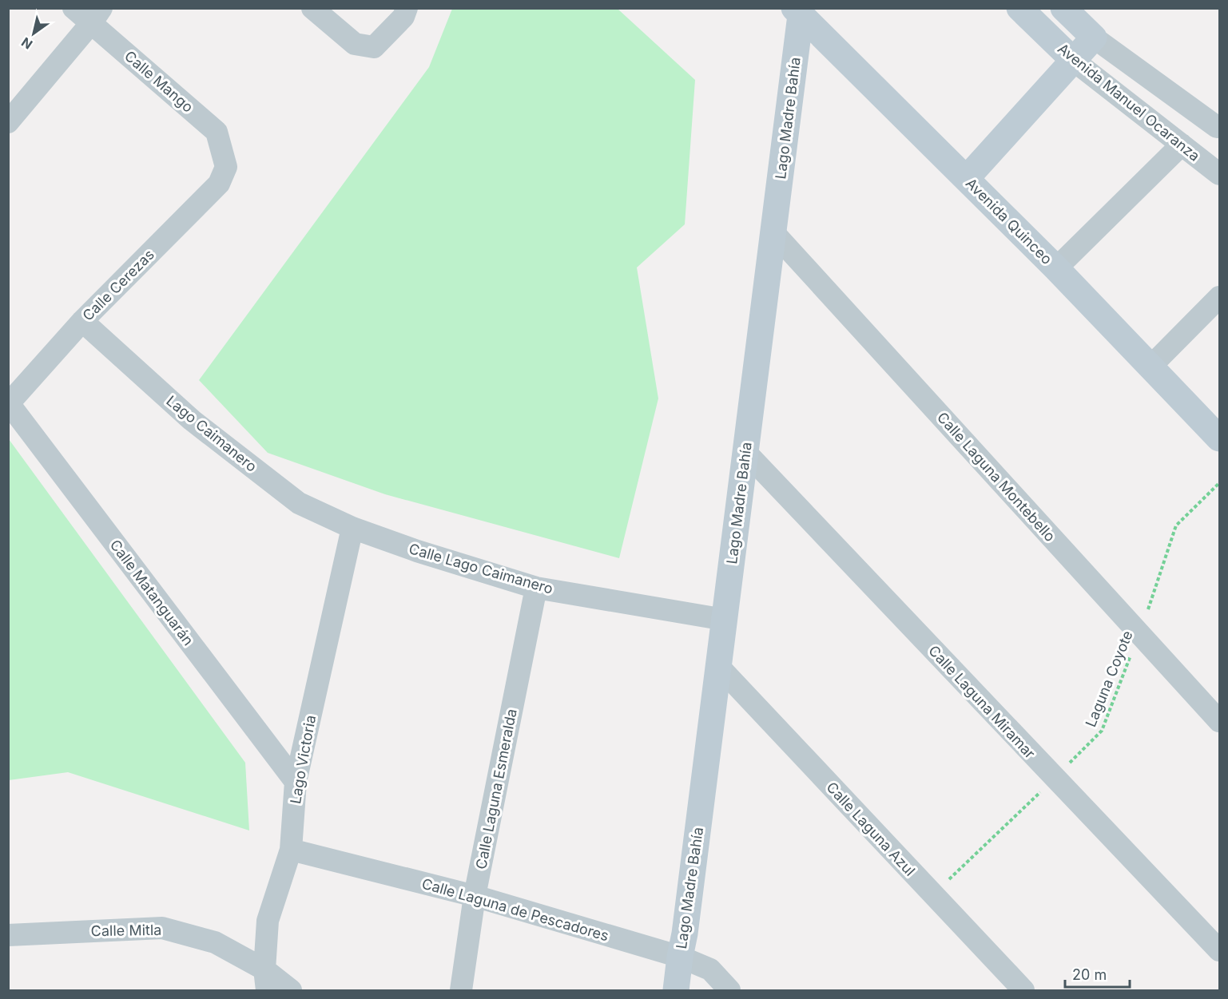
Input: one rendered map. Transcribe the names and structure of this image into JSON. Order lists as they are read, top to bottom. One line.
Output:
{"streets":{"street":["Calle Mango","Avenida Manuel Ocaranza","Lago Madre Bahía","Avenida Quinceo","Calle Cerezas","Lago Caimanero","Calle Laguna Montebello","Calle Lago Caimanero","Calle Matanguarán","Calle Laguna Miramar","Lago Victoria","Calle Laguna Esmeralda","Calle Laguna Azul","Calle Laguna de Pescadores","Calle Mitla"],"path":["Laguna Coyote"]},"crossings":[["Calle Mango","Calle Cerezas"],["Lago Madre Bahía","Avenida Quinceo"],["Lago Madre Bahía","Calle Laguna Montebello"],["Lago Madre Bahía","Calle Lago Caimanero"],["Lago Madre Bahía","Calle Laguna Miramar"],["Lago Madre Bahía","Calle Laguna Azul"],["Lago Madre Bahía","Calle Laguna de Pescadores"],["Calle Cerezas","Lago Caimanero"],["Calle Cerezas","Calle Matanguarán"],["Lago Caimanero","Calle Lago Caimanero"],["Lago Caimanero","Lago Victoria"],["Calle Laguna Montebello","Laguna Coyote"],["Calle Lago Caimanero","Lago Victoria"],["Calle Lago Caimanero","Calle Laguna Esmeralda"],["Calle Matanguarán","Lago Victoria"],["Laguna Coyote","Calle Laguna Miramar"],["Laguna Coyote","Calle Laguna Azul"],["Lago Victoria","Calle Laguna de Pescadores"],["Lago Victoria","Calle Mitla"],["Calle Laguna Esmeralda","Calle Laguna de Pescadores"]],"scale_bar":"20 m","north":"bottom left"}
